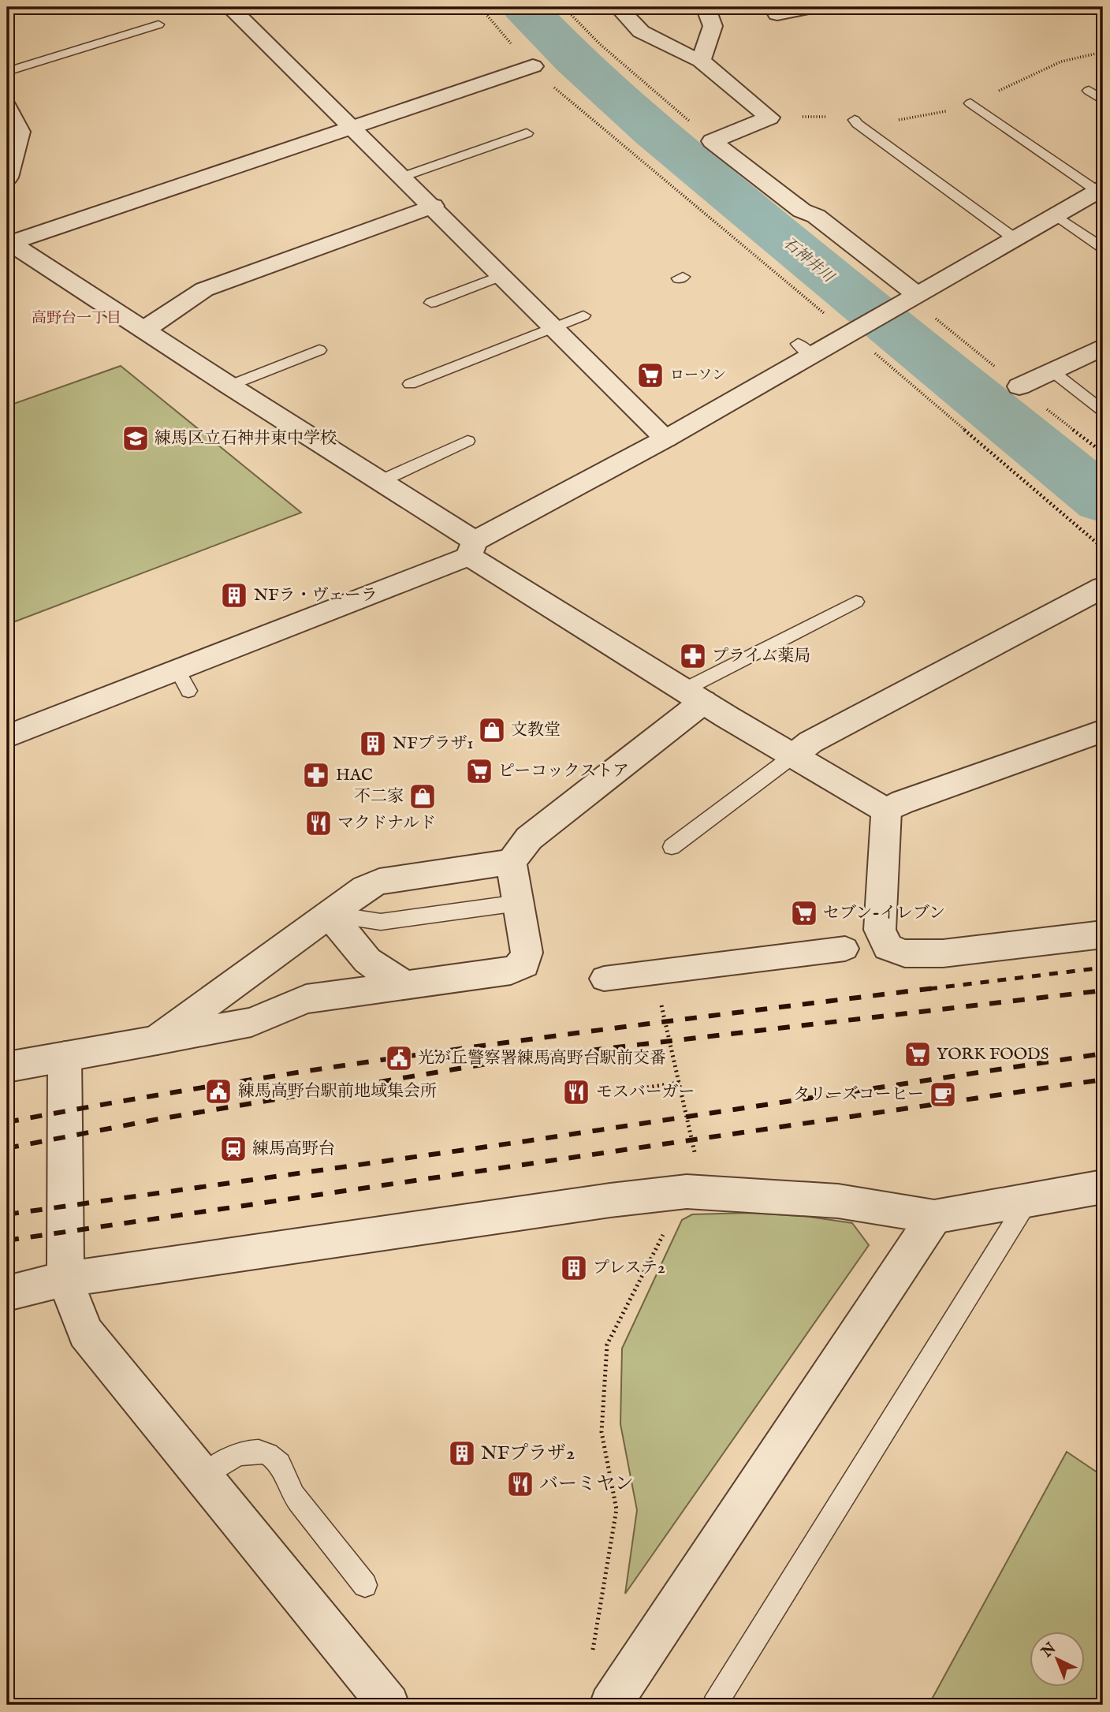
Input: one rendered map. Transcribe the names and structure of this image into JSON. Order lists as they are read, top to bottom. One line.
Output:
{"districts":["高野台一丁目"],"water":["石神井川"],"places":{"supermarket":["ローソン","ピーコックストア","セブン-イレブン","YORK FOODS"],"school or university":["練馬区立石神井東中学校"],"building":["NFラ・ヴェーラ","NFプラザ1","プレステ2","NFプラザ2"],"pharmacy":["プライム薬局","HAC"],"shop":["文教堂","不二家"],"restaurant":["マクドナルド","モスバーガー","バーミヤン"],"public building":["光が丘警察署練馬高野台駅前交番","練馬高野台駅前地域集会所"],"cafe":["タリーズコーヒー"],"station":["練馬高野台"]},"north":"top left"}
